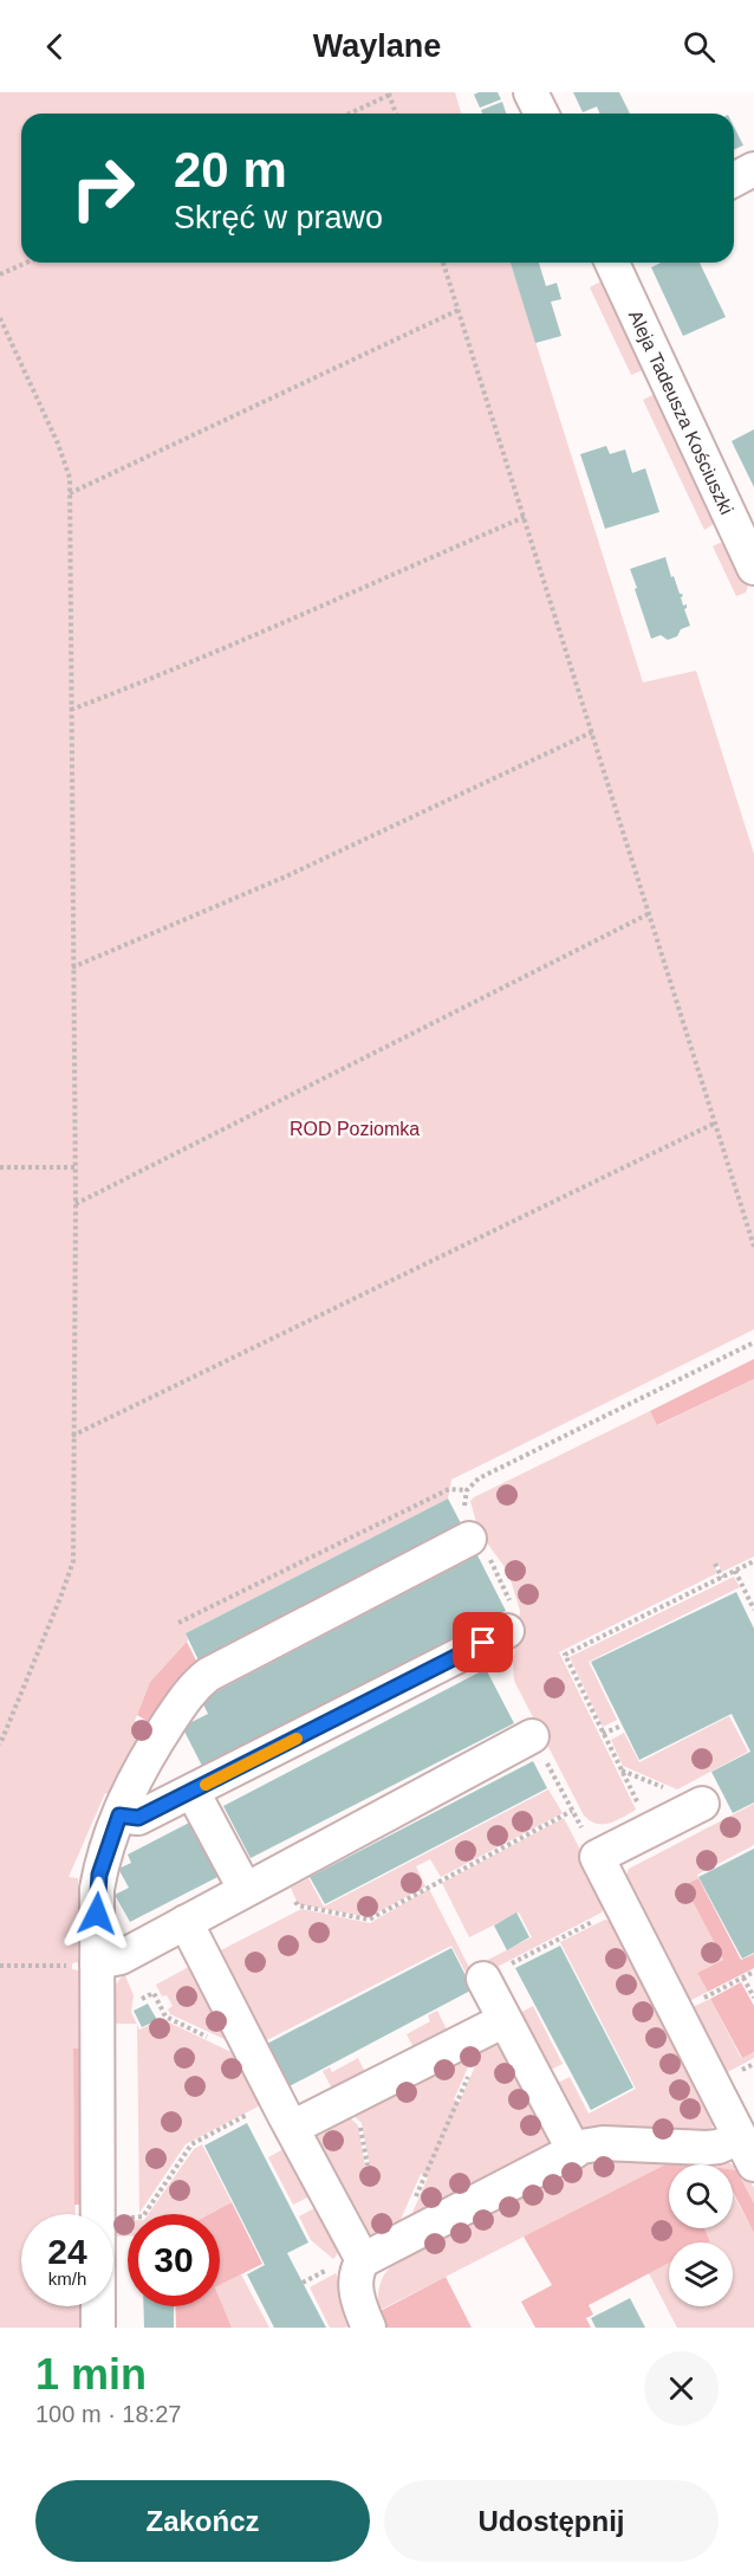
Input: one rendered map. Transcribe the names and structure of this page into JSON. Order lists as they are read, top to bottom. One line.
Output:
{"streets":{"street":["Aleja Tadeusza Kościuszki"]},"parks":["ROD Poziomka"],"page":{"header":"Waylane","turn":["20 m","Skręć w prawo"],"speed":"24 km/h","limit":"30","heading":["1 min","100 m · 18:27"],"buttons":["Zakończ","Udostępnij"]}}
